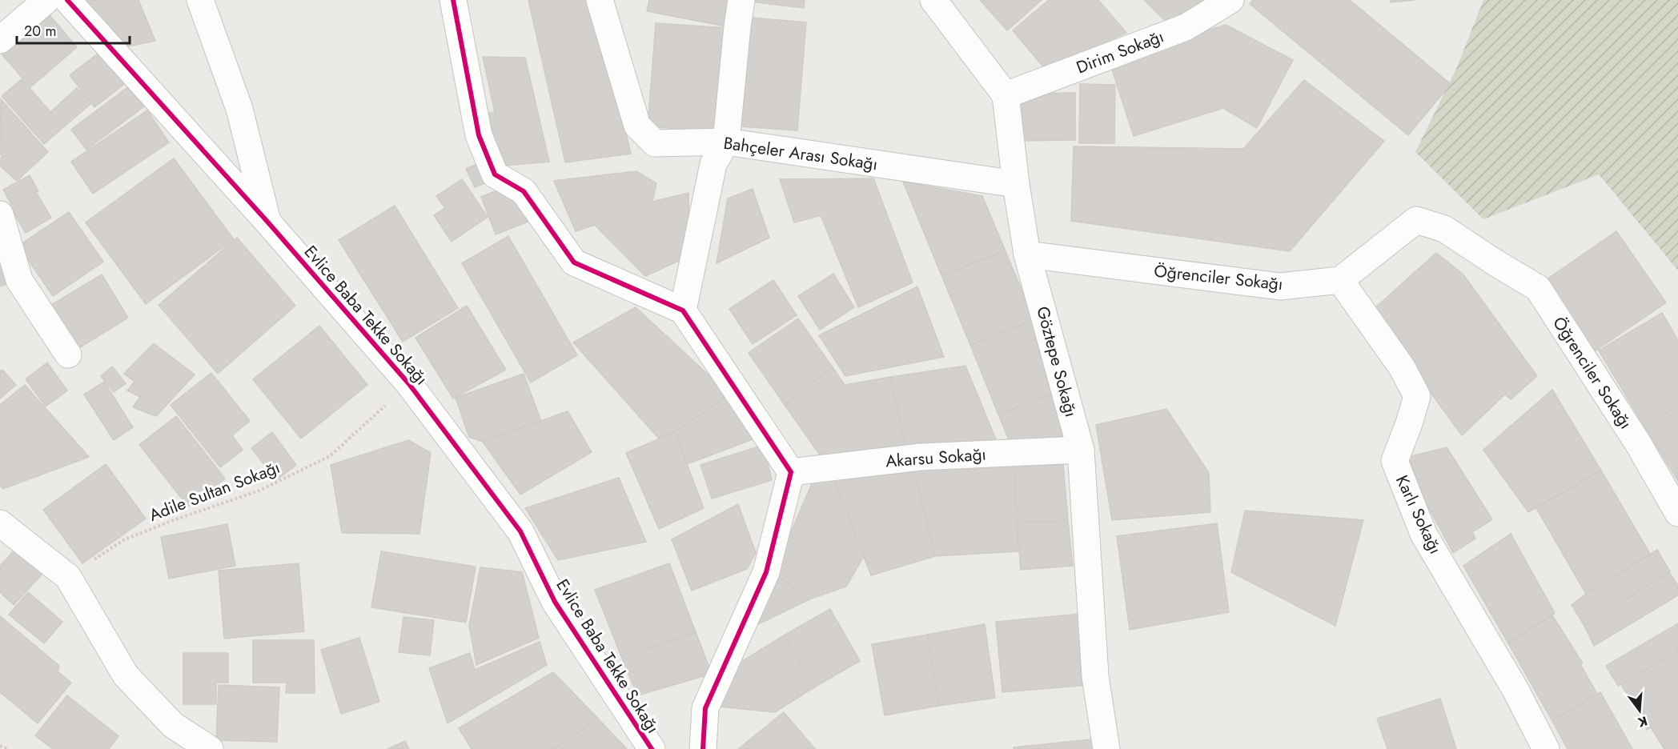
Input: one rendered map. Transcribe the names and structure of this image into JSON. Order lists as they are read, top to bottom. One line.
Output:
{"streets":{"street":["Dirim Sokağı","Bahçeler Arası Sokağı","Öğrenciler Sokağı","Evlice Baba Tekke Sokağı","Göztepe Sokağı","Akarsu Sokağı","Karlı Sokağı"],"path":["Adile Sultan Sokağı"]},"crossings":[["Dirim Sokağı","Göztepe Sokağı"],["Bahçeler Arası Sokağı","Göztepe Sokağı"],["Öğrenciler Sokağı","Göztepe Sokağı"],["Öğrenciler Sokağı","Karlı Sokağı"],["Evlice Baba Tekke Sokağı","Adile Sultan Sokağı"],["Göztepe Sokağı","Akarsu Sokağı"]],"scale_bar":"20 m","north":"bottom"}
